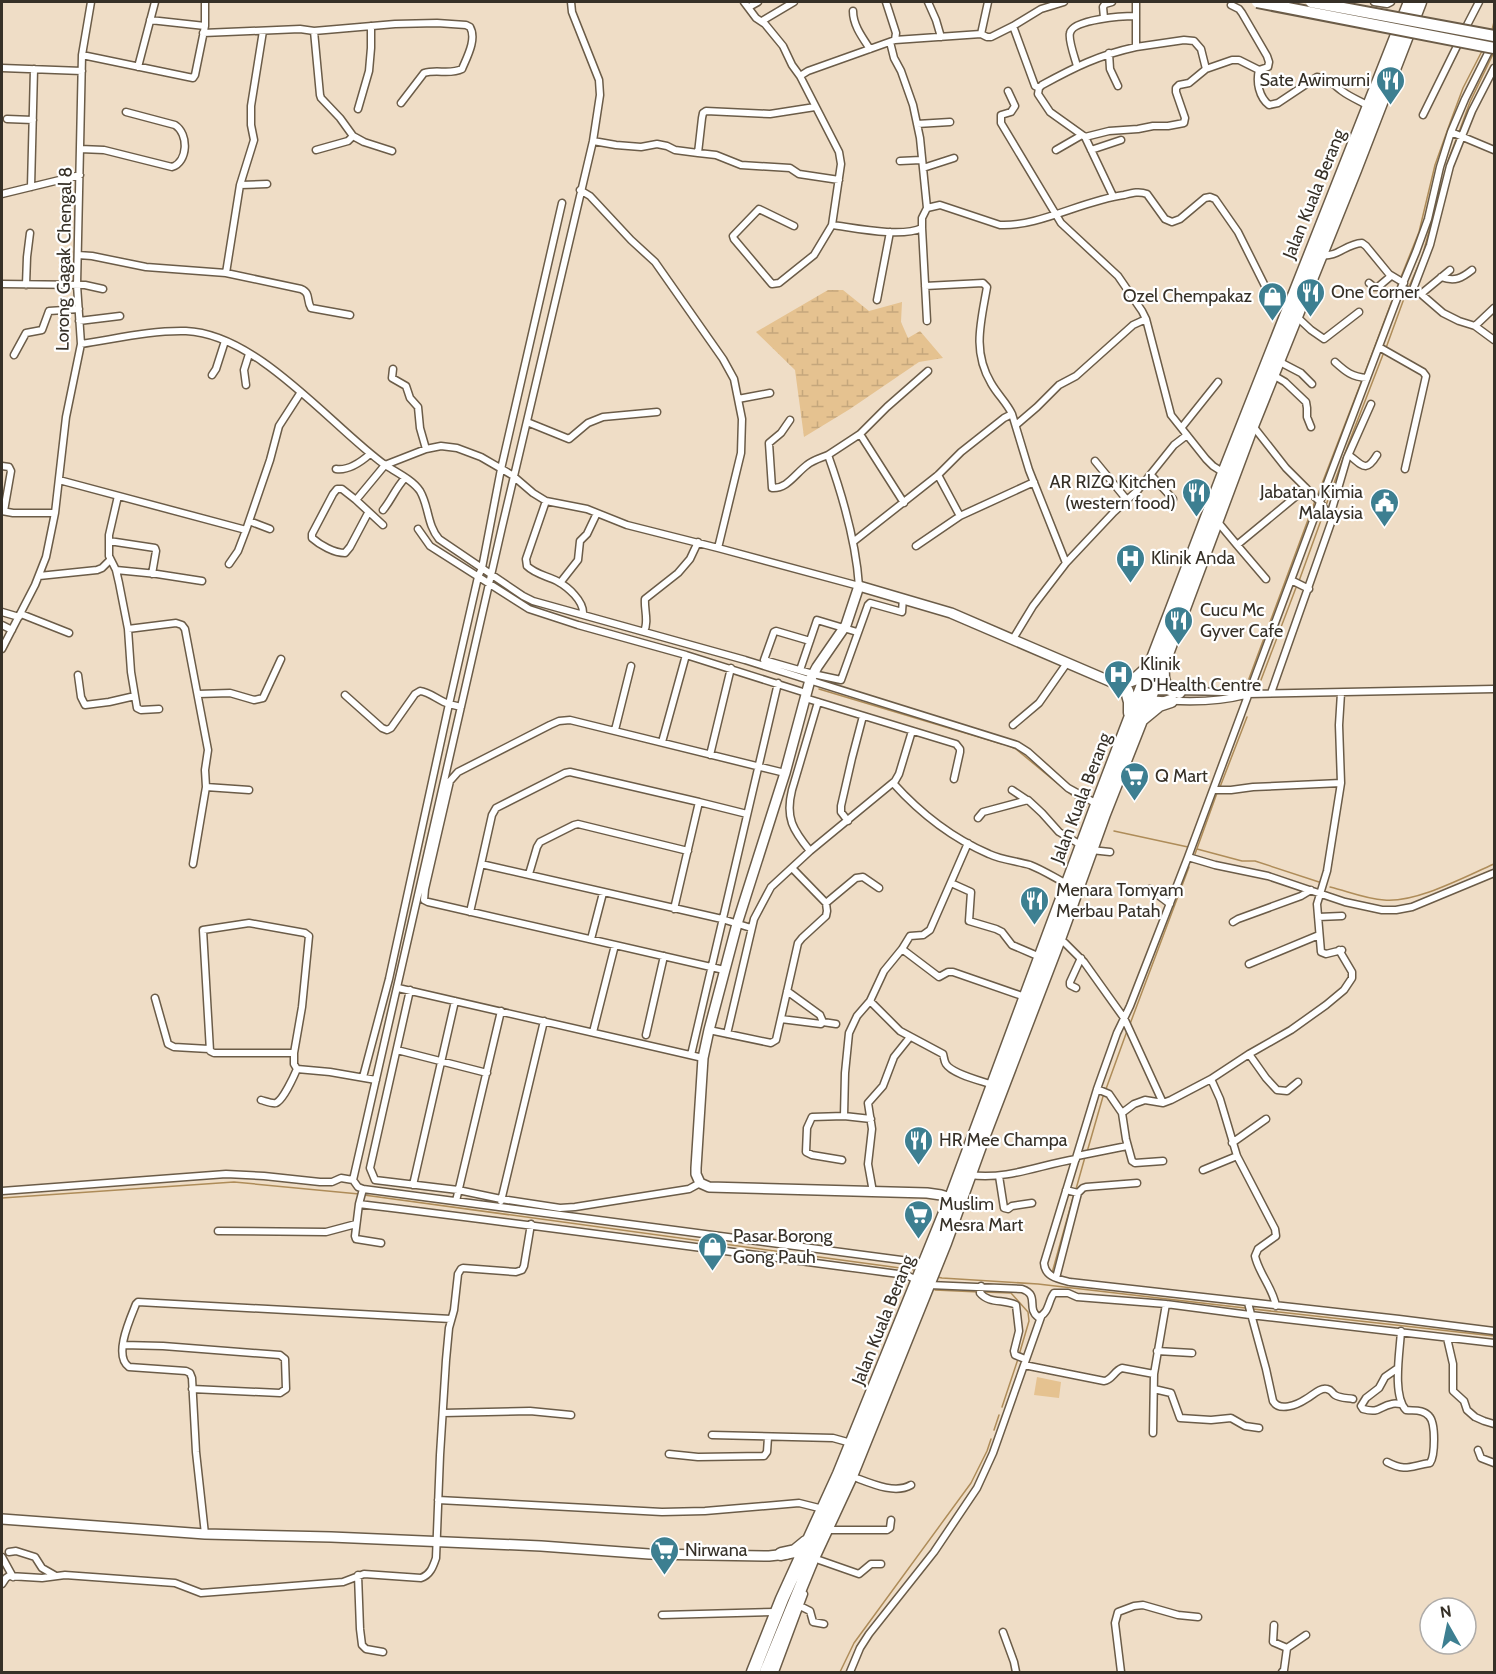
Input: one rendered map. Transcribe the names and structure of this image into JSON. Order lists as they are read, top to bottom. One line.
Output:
{"streets":{"highway":["Jalan Kuala Berang"],"street":["Lorong Gagak Chengal 8"]},"places":{"restaurant":["Sate Awimurni","One Corner","AR RIZQ Kitchen (western food)","Cucu Mc Gyver Cafe","Menara Tomyam Merbau Patah","HR Mee Champa"],"shop":["Ozel Chempakaz","Pasar Borong Gong Pauh"],"public building":["Jabatan Kimia Malaysia"],"hospital":["Klinik Anda","Klinik D'Health Centre"],"supermarket":["Q Mart","Muslim Mesra Mart","Nirwana"]},"north":"top"}
